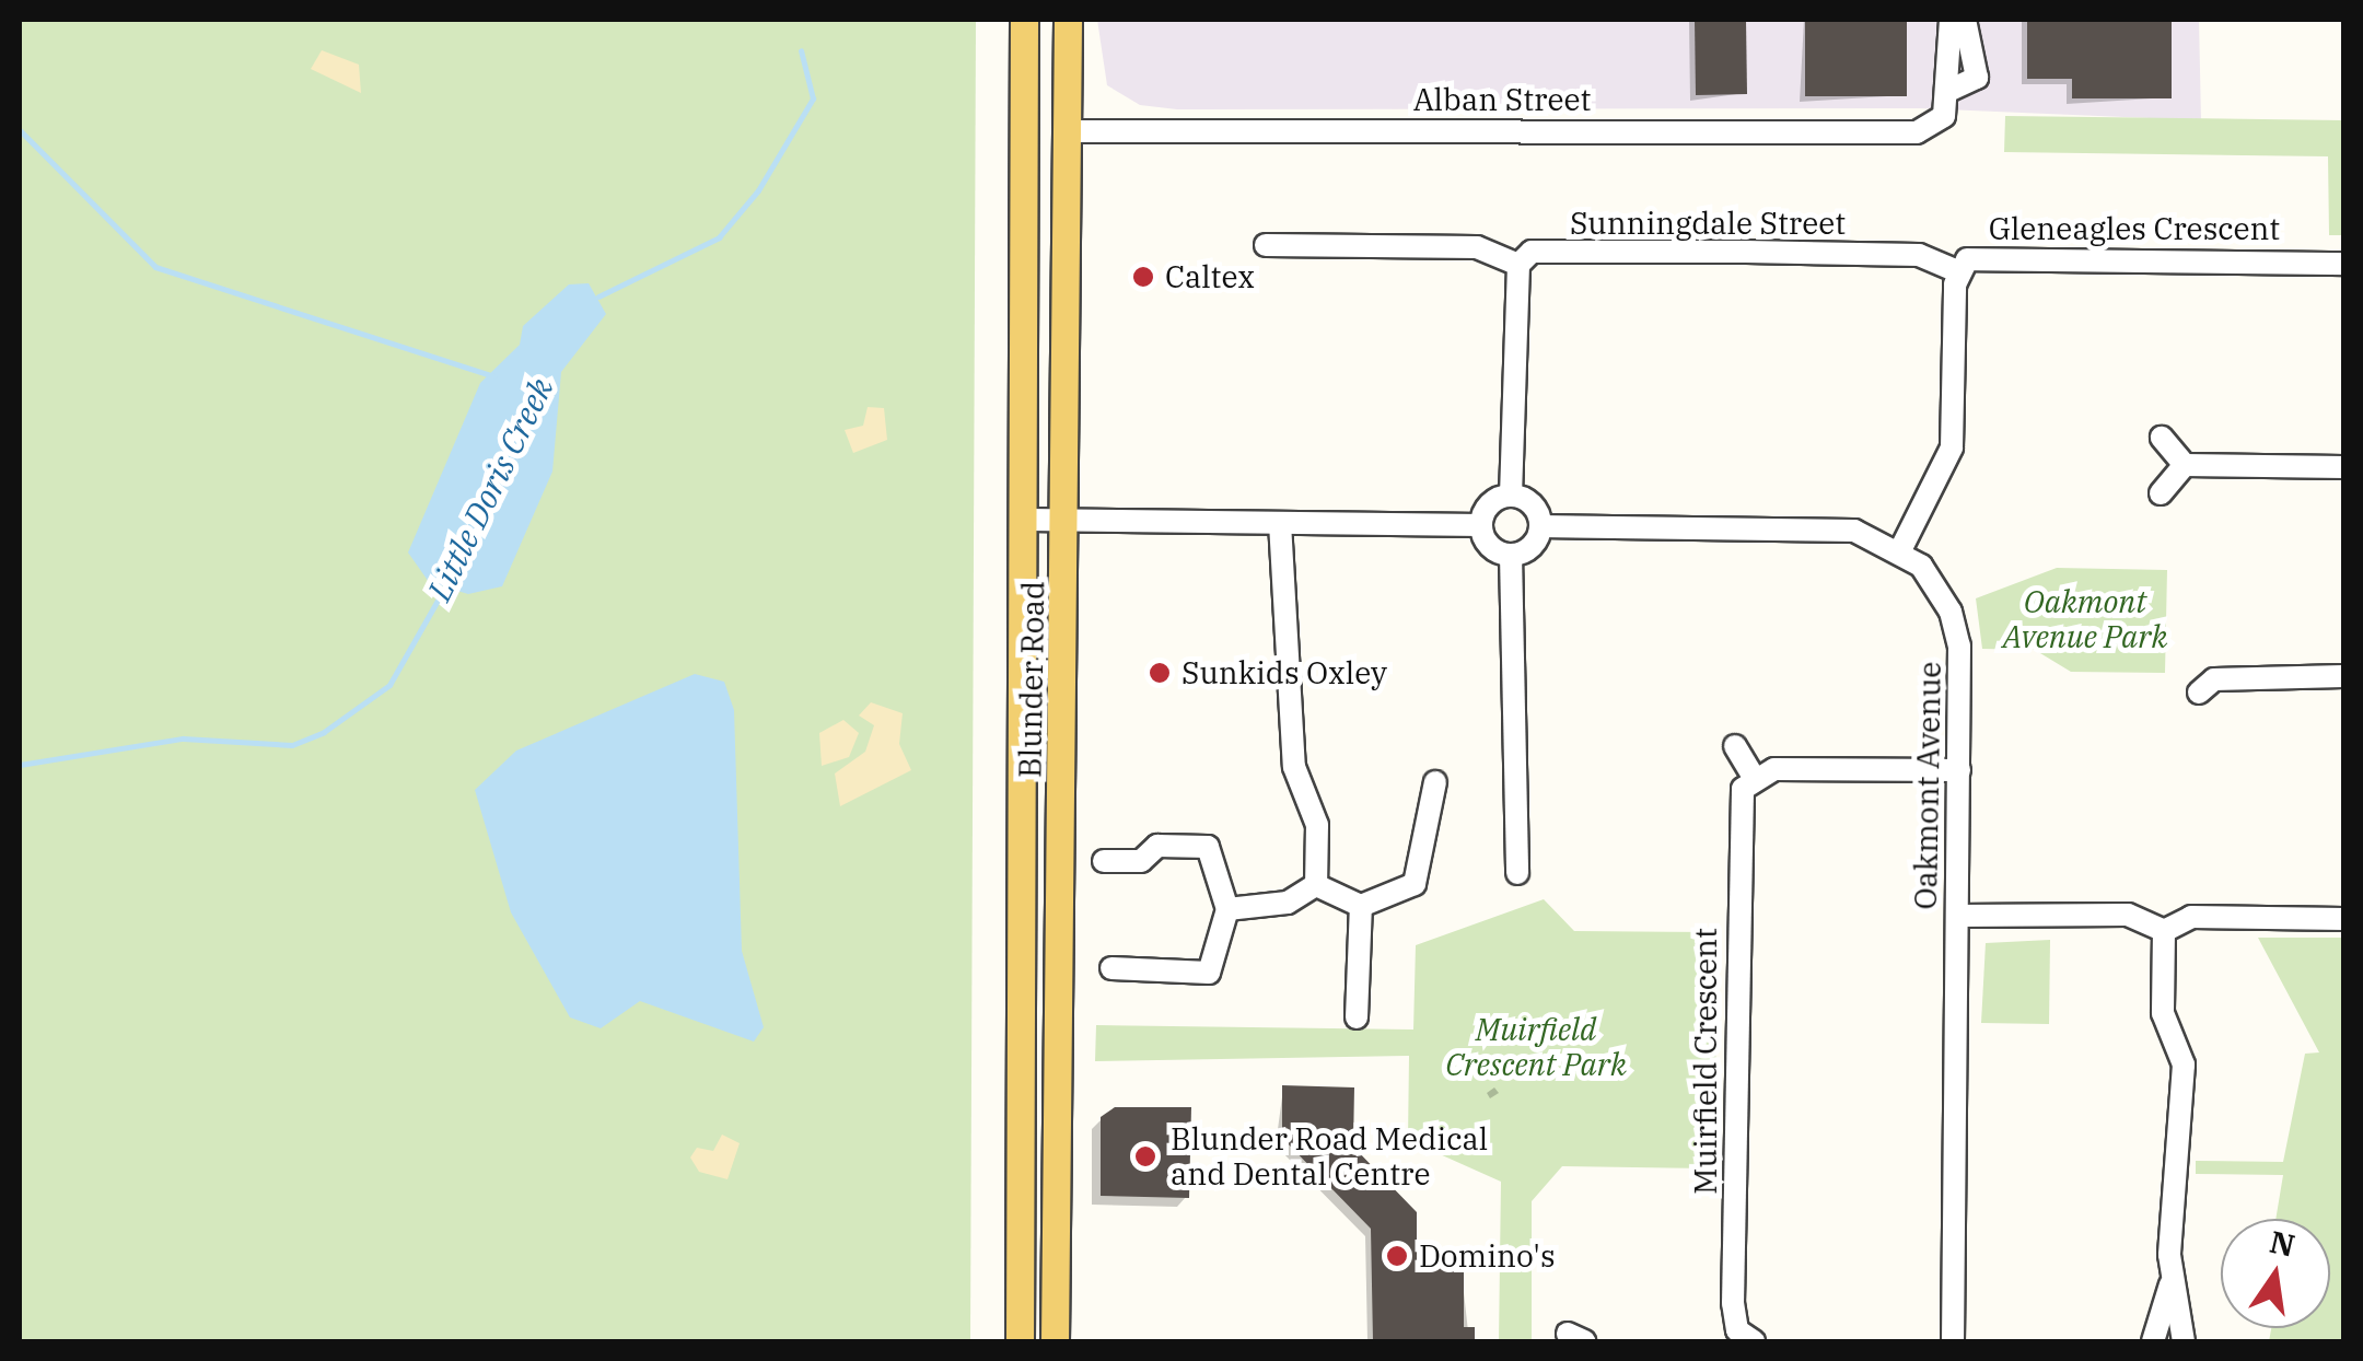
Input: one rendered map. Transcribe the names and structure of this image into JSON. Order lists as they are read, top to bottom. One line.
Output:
{"streets":{"main road":["Blunder Road"],"street":["Alban Street","Sunningdale Street","Gleneagles Crescent","Oakmont Avenue","Muirfield Crescent"]},"crossings":[["Alban Street","Blunder Road"],["Sunningdale Street","Gleneagles Crescent"],["Gleneagles Crescent","Oakmont Avenue"]],"water":["Little Doris Creek"],"parks":["Oakmont Avenue Park","Muirfield Crescent Park"],"places":["Caltex","Sunkids Oxley","Blunder Road Medical and Dental Centre","Domino's"],"north":"top"}
